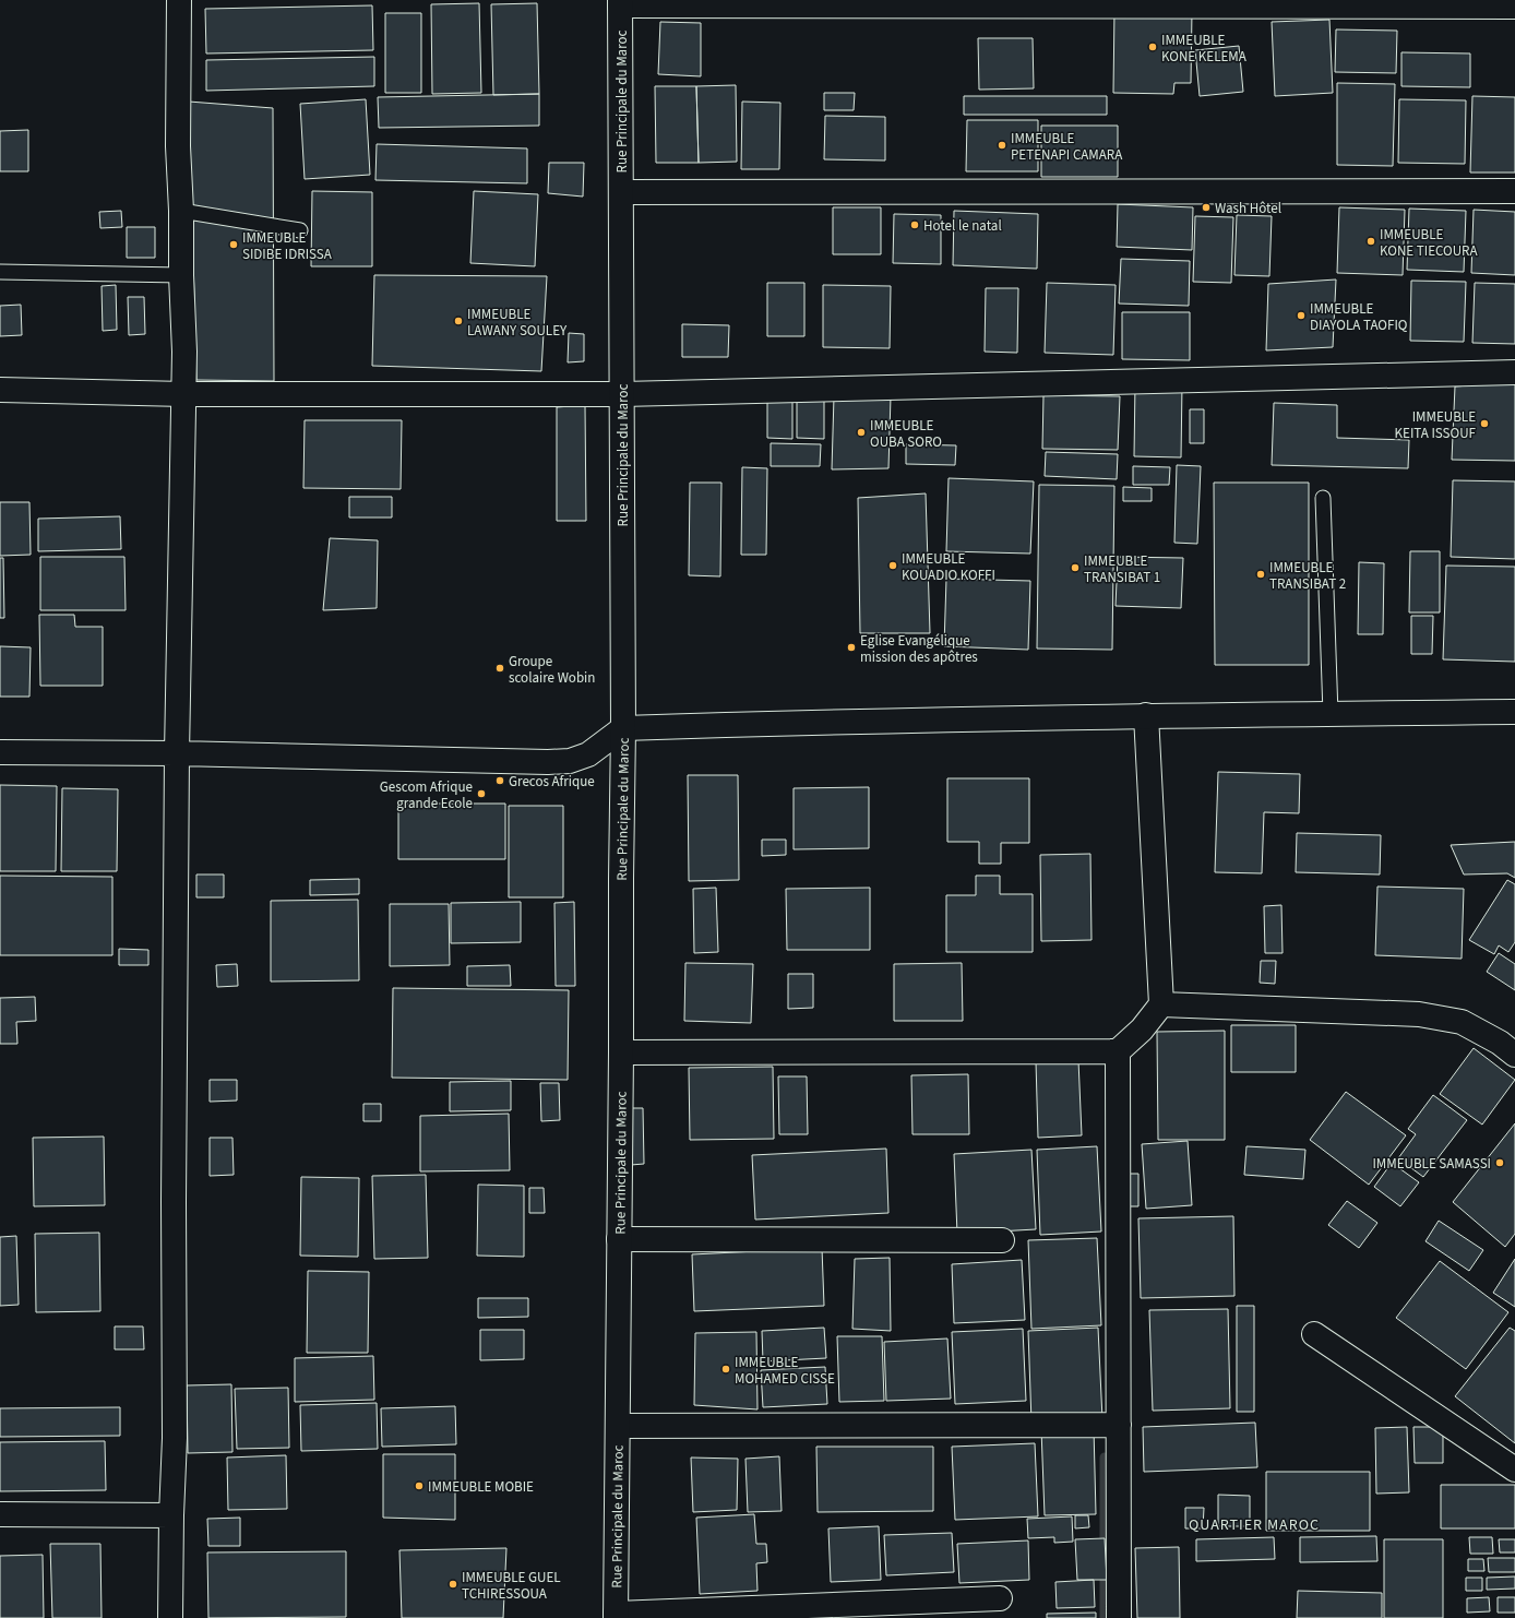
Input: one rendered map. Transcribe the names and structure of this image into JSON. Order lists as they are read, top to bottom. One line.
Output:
{"streets":{"street":["Rue Principale du Maroc"]},"districts":["QUARTIER MAROC"],"places":["IMMEUBLE KONE KELEMA","IMMEUBLE PETENAPI CAMARA","Wash Hôtel","Hotel le natal","IMMEUBLE KONE TIECOURA","IMMEUBLE SIDIBE IDRISSA","IMMEUBLE DIAYOLA TAOFIQ","IMMEUBLE LAWANY SOULEY","IMMEUBLE KEITA ISSOUF","IMMEUBLE OUBA SORO","IMMEUBLE KOUADIO KOFFI","IMMEUBLE TRANSIBAT 1","IMMEUBLE TRANSIBAT 2","Eglise Evangélique mission des apôtres","Groupe scolaire Wobin","Grecos Afrique","Gescom Afrique grande Ecole","IMMEUBLE SAMASSI","IMMEUBLE MOHAMED CISSE","IMMEUBLE MOBIE","IMMEUBLE GUEL TCHIRESSOUA"]}
